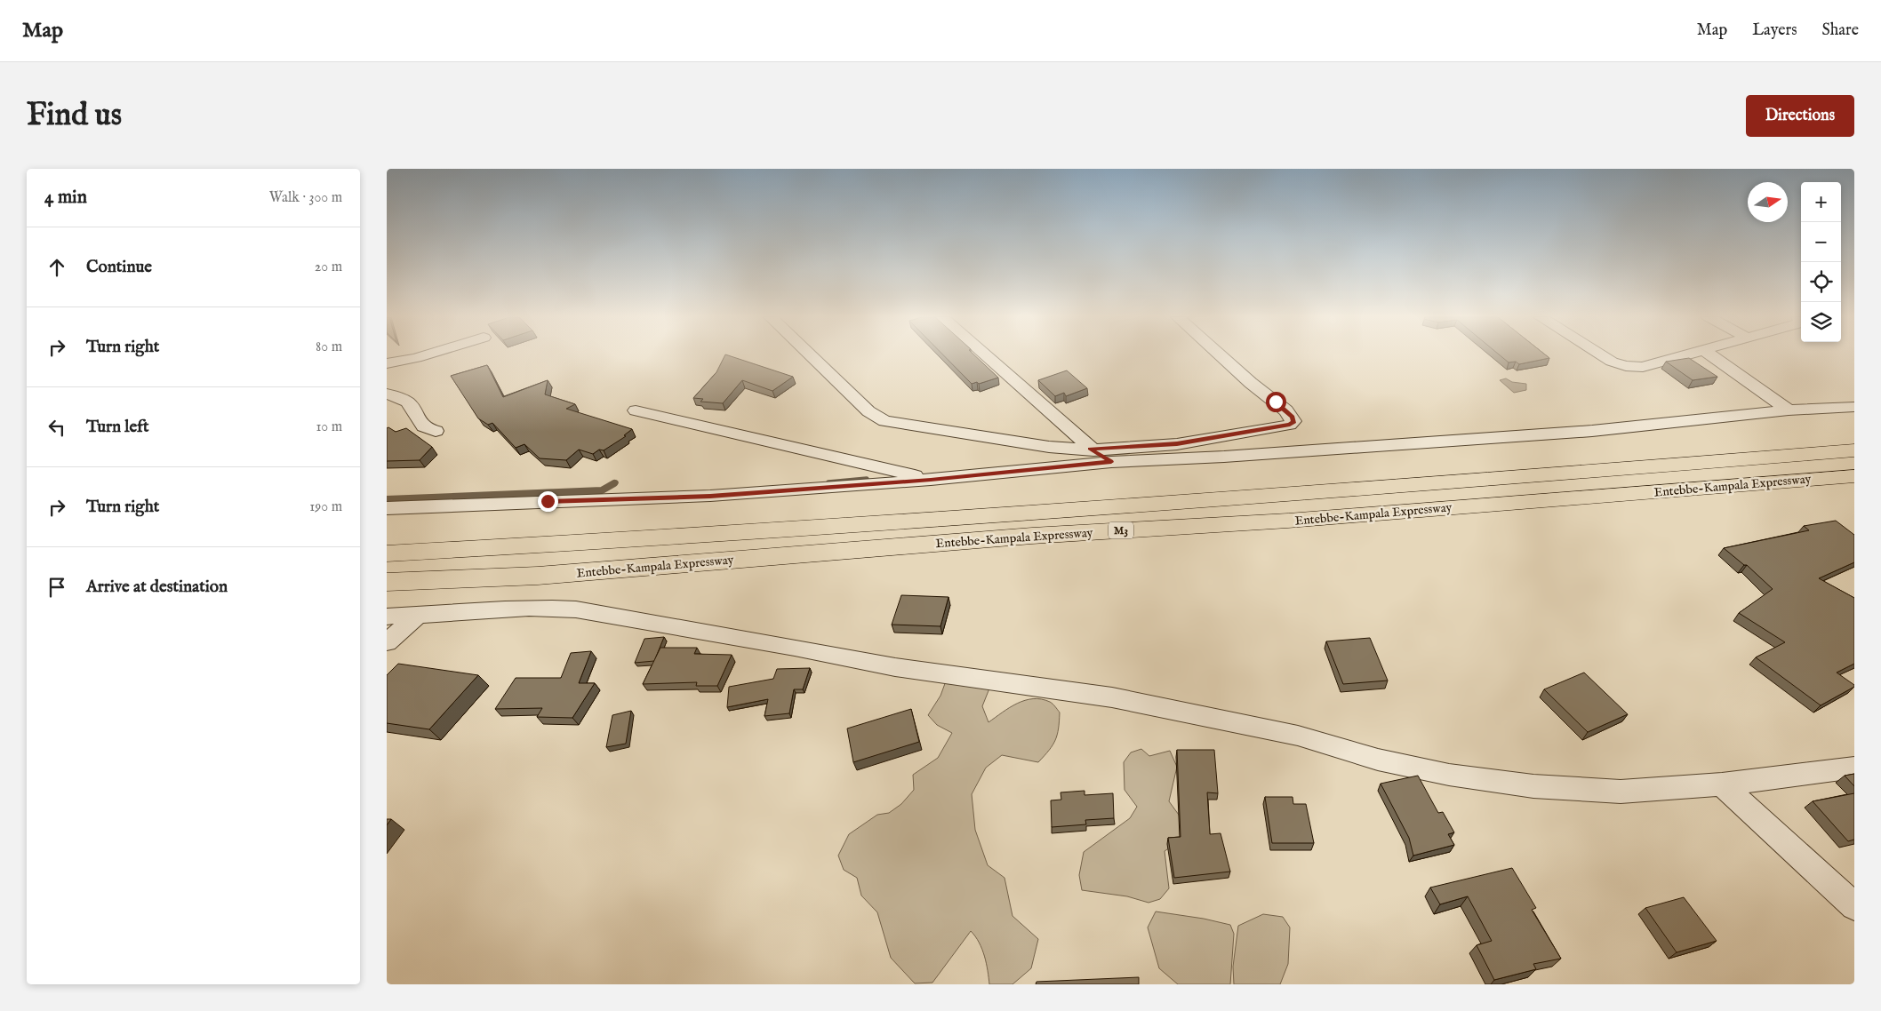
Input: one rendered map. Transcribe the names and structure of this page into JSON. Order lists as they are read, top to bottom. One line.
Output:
{"streets":{"highway":["Entebbe-Kampala Expressway","M3"]},"north":"right","page":{"header":"Map","nav":["Map","Layers","Share"],"buttons":"Directions","title":"Find us","heading":["4 min","Walk · 300 m"],"map_buttons":["+","−"],"list":[["Continue","20 m"],["Turn right","80 m"],["Turn left","10 m"],["Turn right","190 m"],"Arrive at destination"]}}
